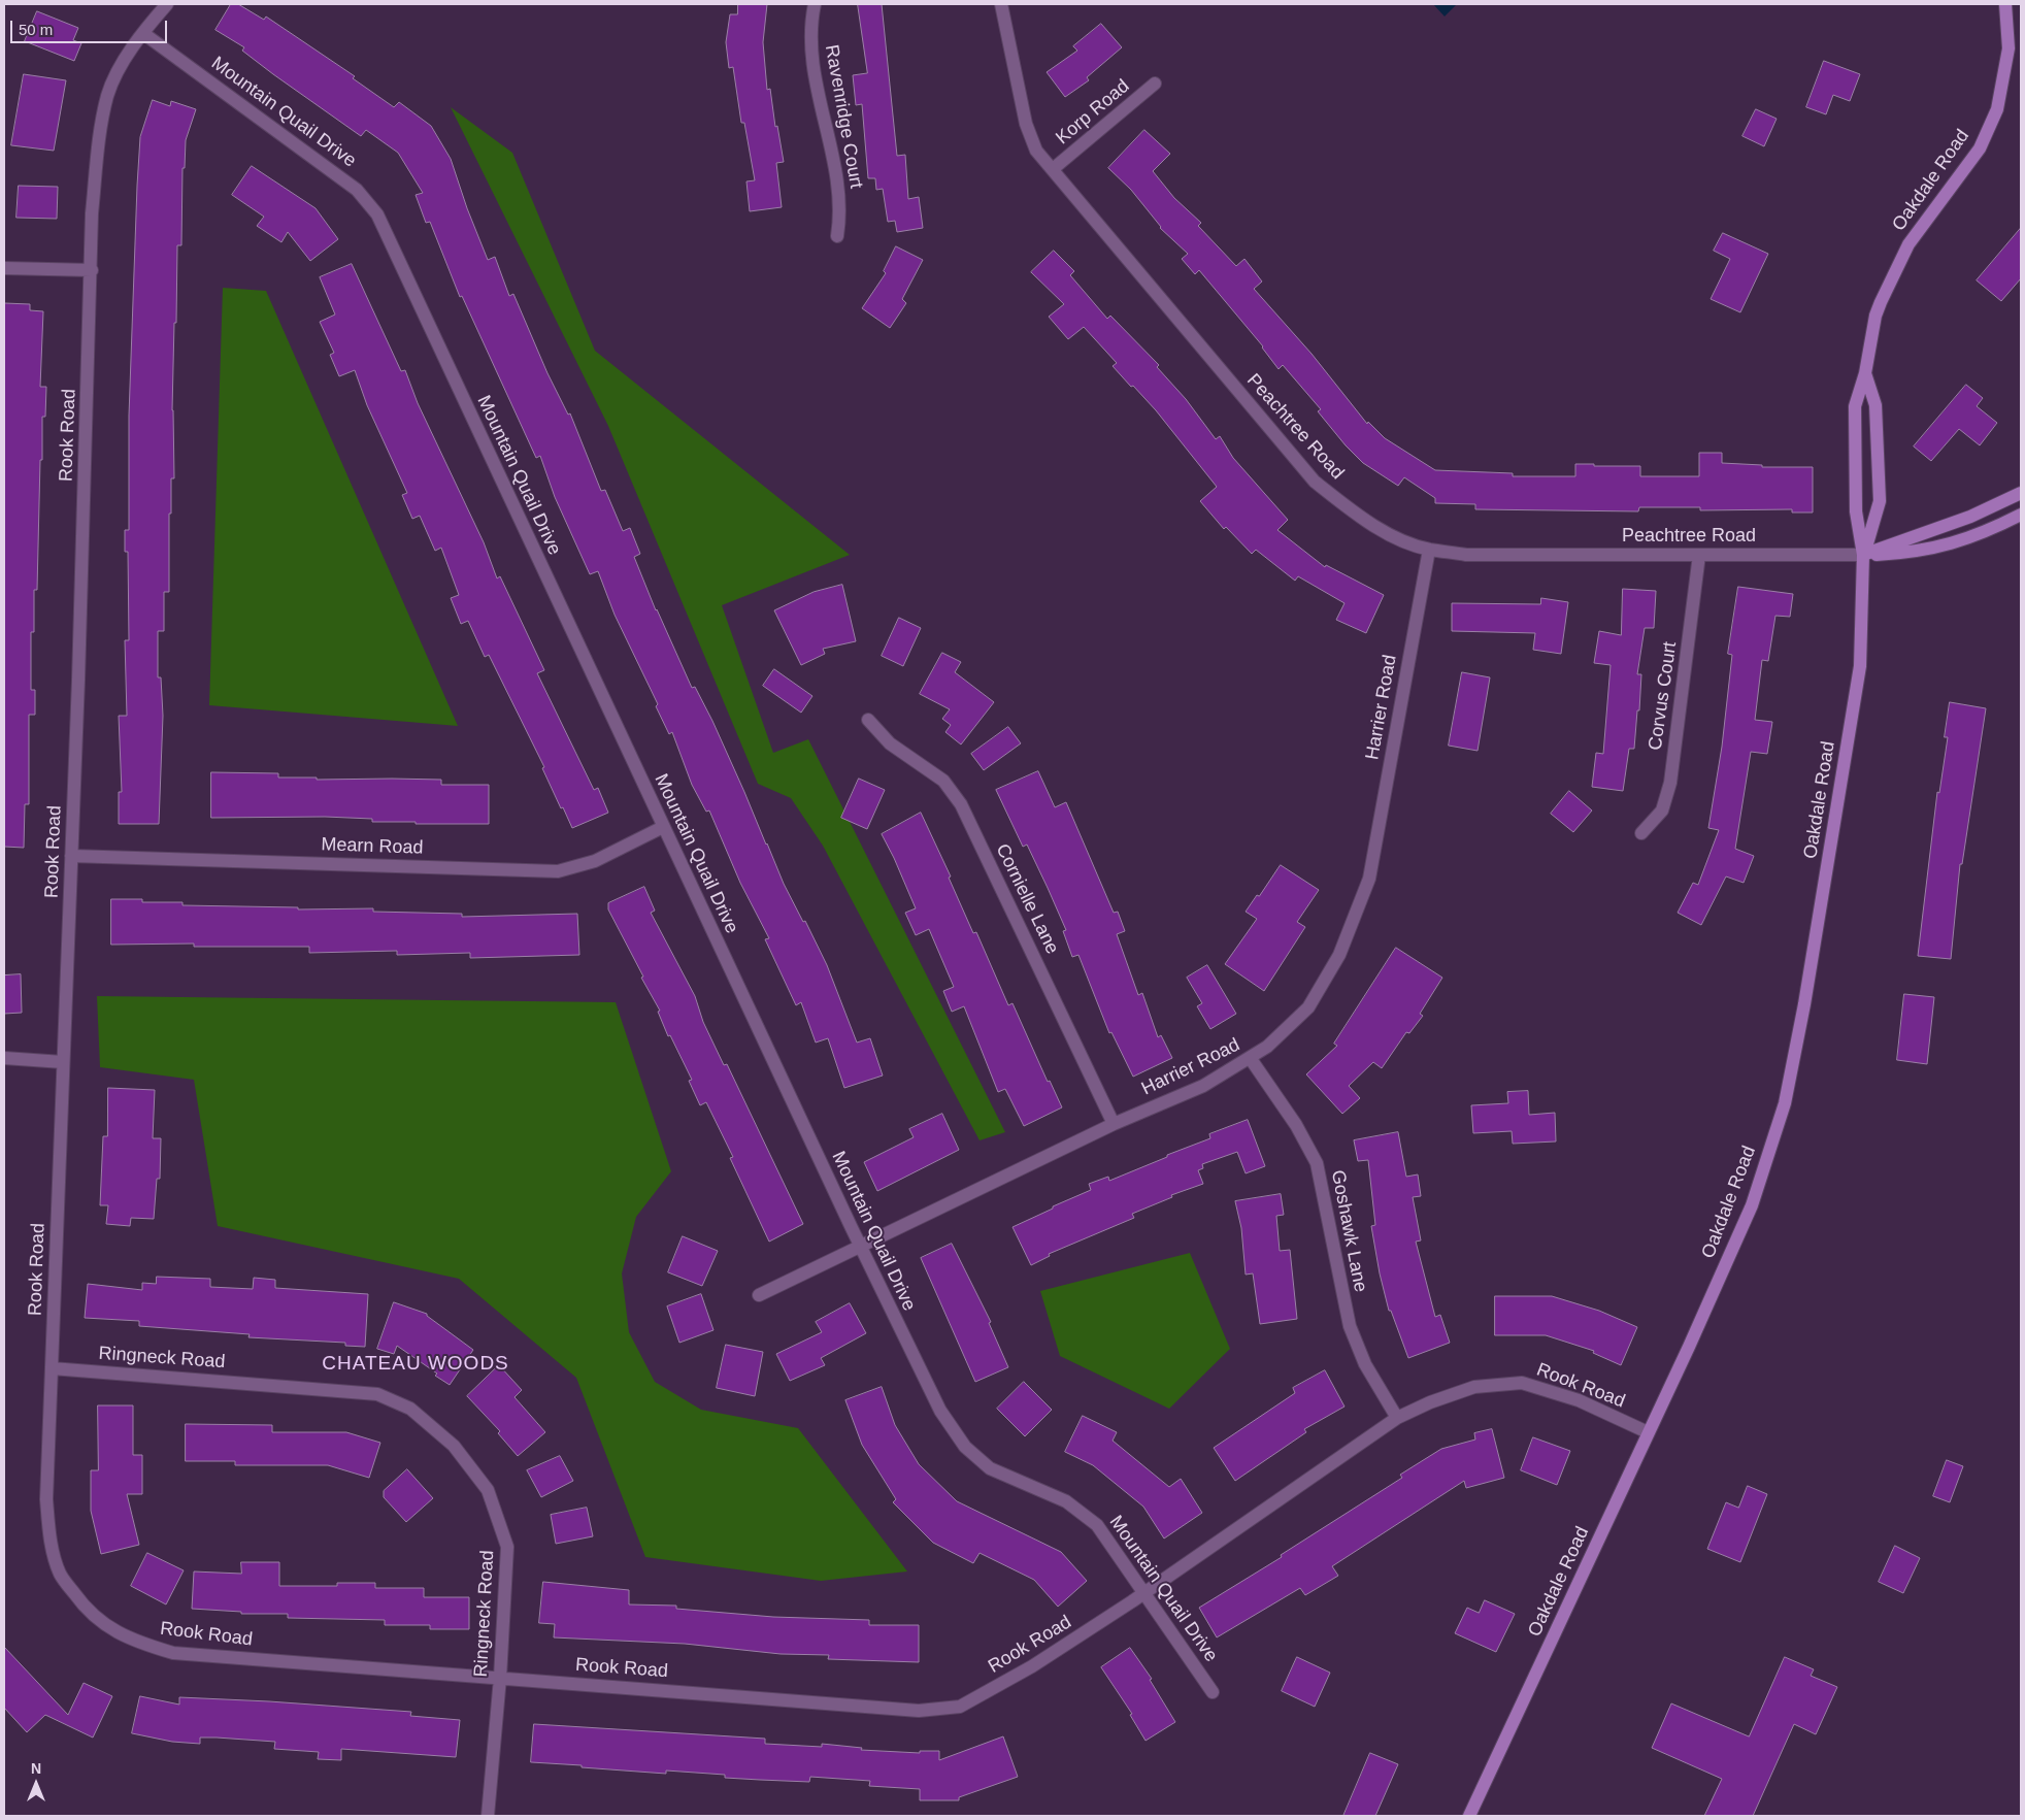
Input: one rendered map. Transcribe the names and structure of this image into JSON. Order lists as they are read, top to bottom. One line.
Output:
{"streets":{"main road":["Oakdale Road","Peachtree Road"],"street":["Mountain Quail Drive","Korp Road","Ravenridge Court","Rook Road","Corvus Court","Harrier Road","Mearn Road","Cornielle Lane","Goshawk Lane","Ringneck Road"]},"crossings":[["Mountain Quail Drive","Rook Road"],["Mountain Quail Drive","Harrier Road"],["Mountain Quail Drive","Mearn Road"],["Korp Road","Peachtree Road"],["Oakdale Road","Peachtree Road"],["Oakdale Road","Rook Road"],["Peachtree Road","Corvus Court"],["Peachtree Road","Harrier Road"],["Rook Road","Mearn Road"],["Rook Road","Goshawk Lane"],["Rook Road","Ringneck Road"],["Harrier Road","Cornielle Lane"],["Harrier Road","Goshawk Lane"]],"districts":["CHATEAU WOODS"],"scale_bar":"50 m","north":"top"}
